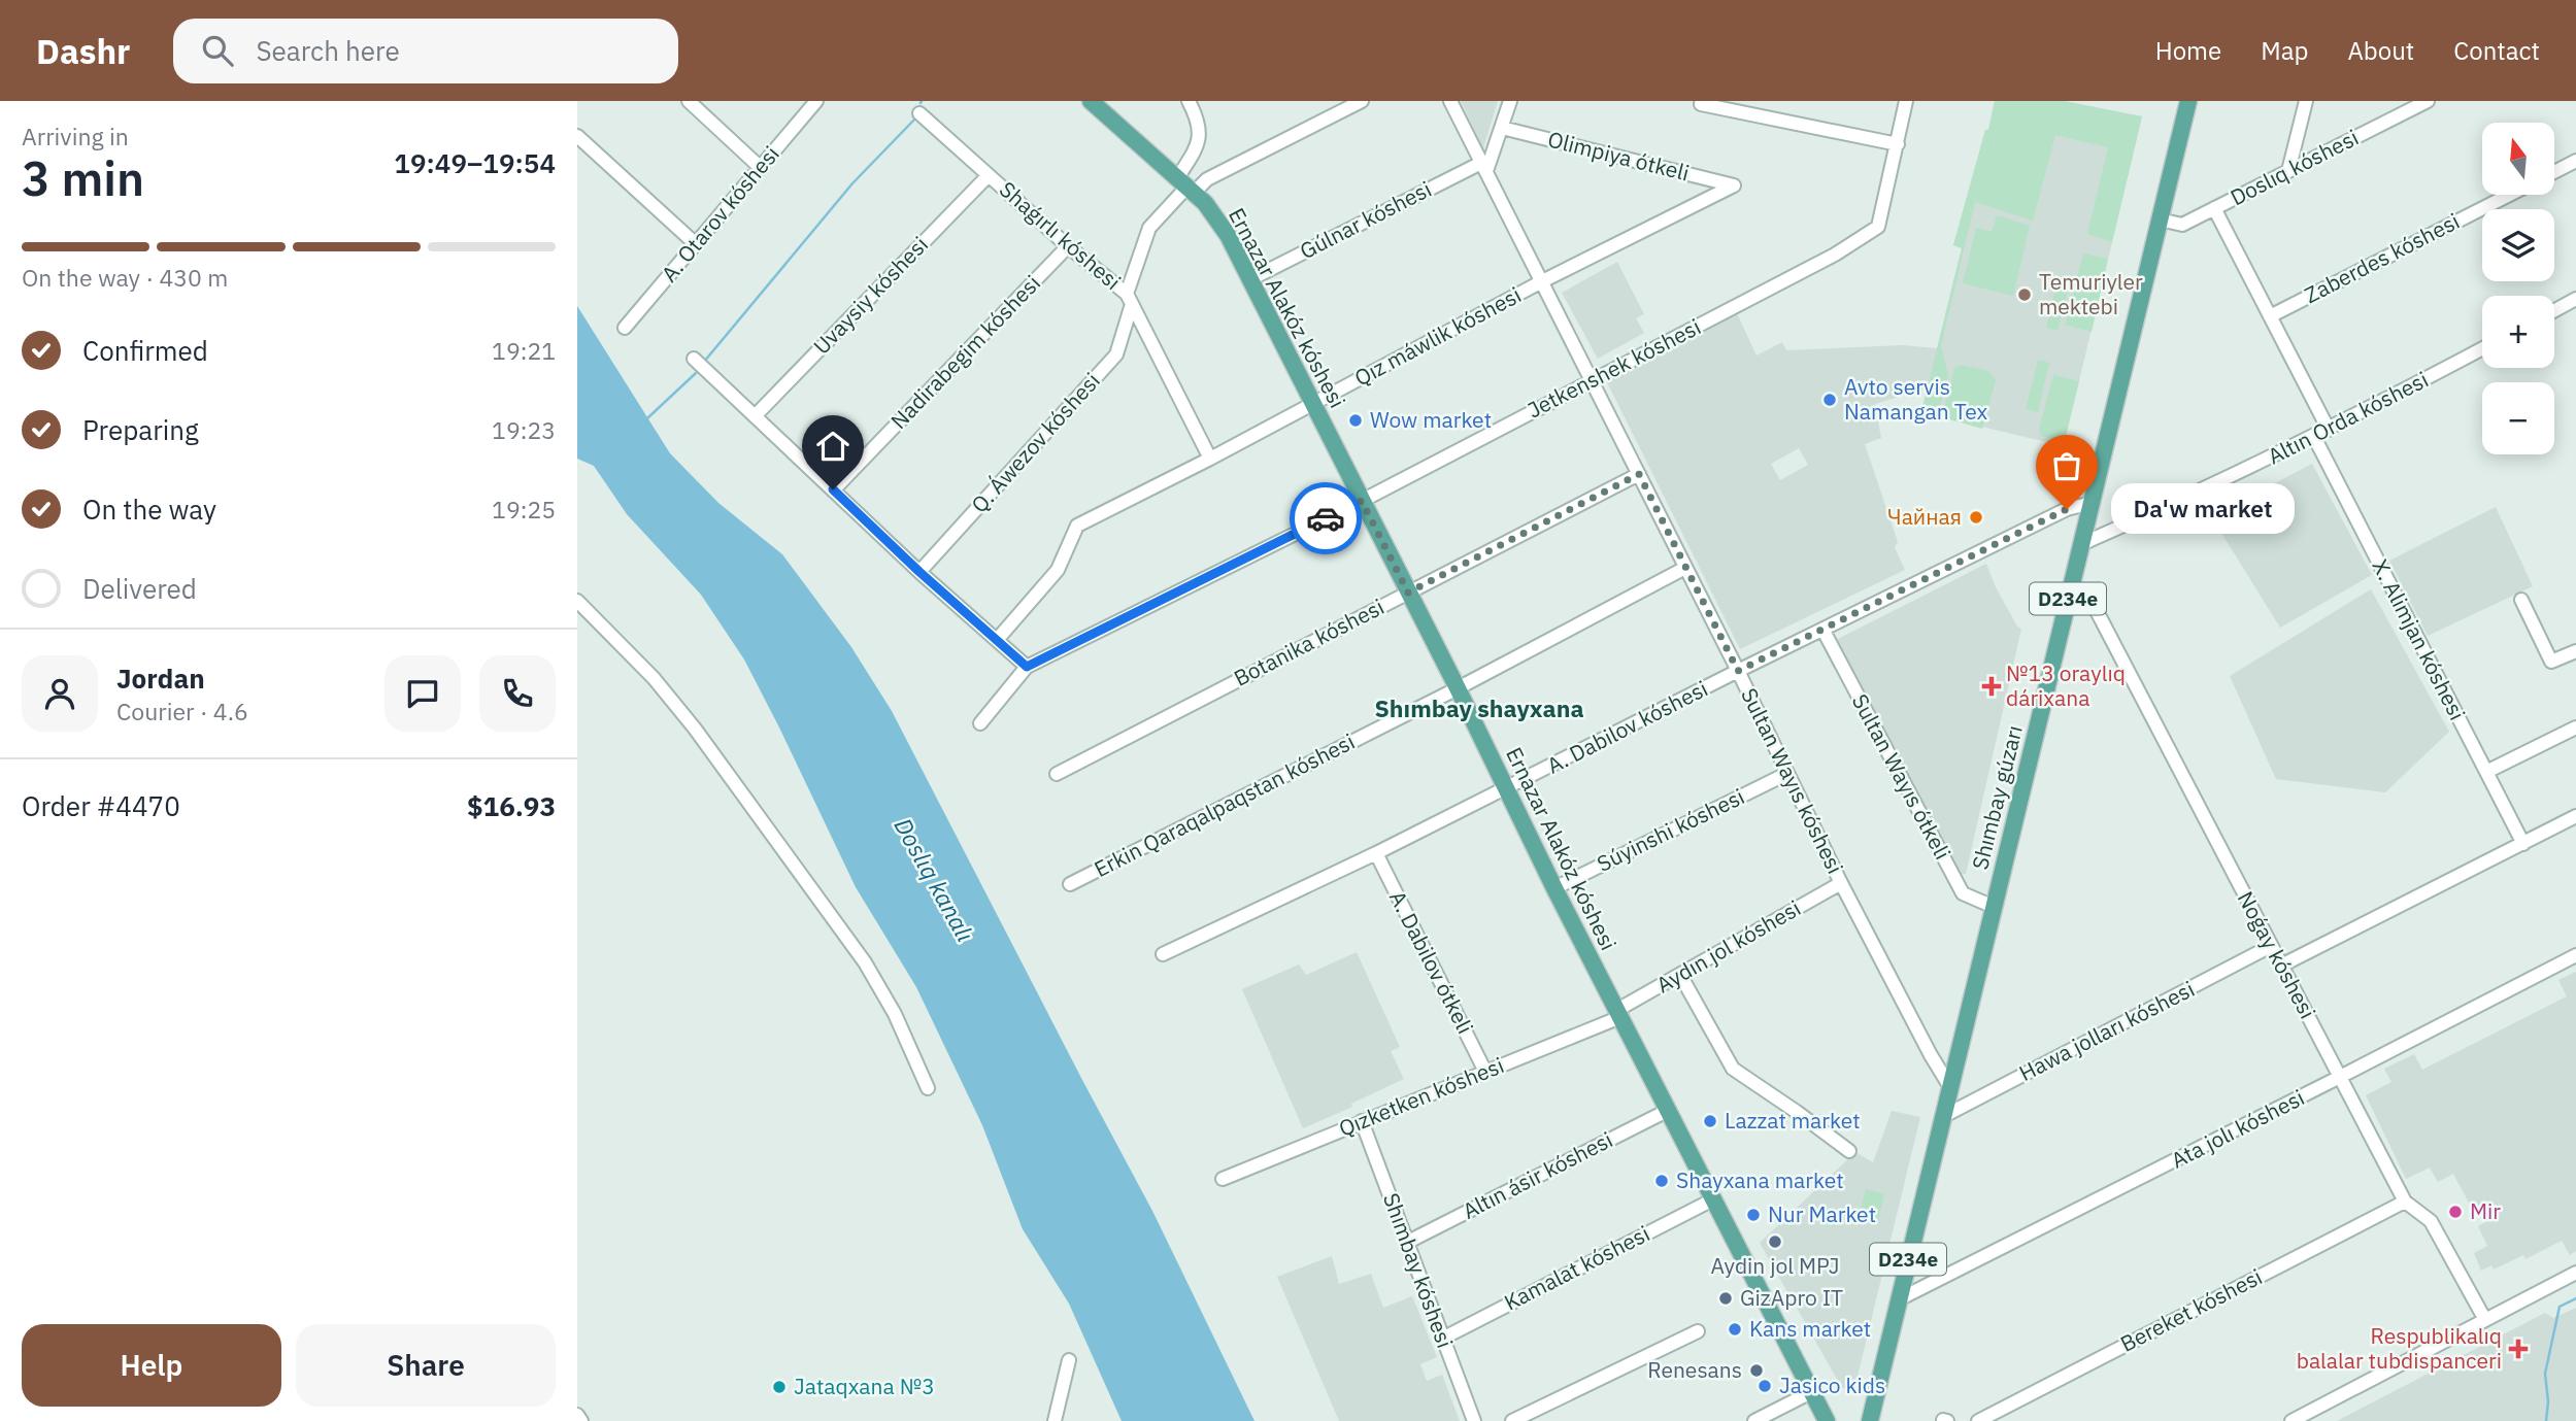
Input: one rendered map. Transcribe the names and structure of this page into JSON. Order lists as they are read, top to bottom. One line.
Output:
{"streets":{"main road":["Ernazar Alakóz kóshesi","D234e","Shımbay gúzarı"],"street":["Olimpiya ótkeli","Doslıq kóshesi","A. Otarov kóshesi","Gúlnar kóshesi","Shaǵırlı kóshesi","Zaberdes kóshesi","Uvaysiy kóshesi","Qız máwlik kóshesi","Nadirabegim kóshesi","Jetkenshek kóshesi","Altın Orda kóshesi","Q. Áwezov kóshesi","X. Alimjan kóshesi","Botanika kóshesi","A. Dabilov kóshesi","Sultan Wayıs ótkeli","Sultan Wayıs kóshesi","Erkin Qaraqalpaqstan kóshesi","Súyinshi kóshesi","Aydın jol kóshesi","Noǵay kóshesi","A. Dabilov ótkeli","Hawa jolları kóshesi","Qızketken kóshesi","Ata jolı kóshesi","Altın ásir kóshesi","Kamalat kóshesi","Shımbay kóshesi","Bereket kóshesi"]},"crossings":[["Olimpiya ótkeli","Qız máwlik kóshesi"],["Doslıq kóshesi","Shımbay gúzarı"],["Gúlnar kóshesi","Ernazar Alakóz kóshesi"],["Gúlnar kóshesi","Sultan Wayıs kóshesi"],["Shaǵırlı kóshesi","Uvaysiy kóshesi"],["Shaǵırlı kóshesi","Qız máwlik kóshesi"],["Shaǵırlı kóshesi","Nadirabegim kóshesi"],["Shaǵırlı kóshesi","Q. Áwezov kóshesi"],["Ernazar Alakóz kóshesi","Qız máwlik kóshesi"],["Ernazar Alakóz kóshesi","Jetkenshek kóshesi"],["Ernazar Alakóz kóshesi","Q. Áwezov kóshesi"],["Ernazar Alakóz kóshesi","Botanika kóshesi"],["Ernazar Alakóz kóshesi","A. Dabilov kóshesi"],["Ernazar Alakóz kóshesi","Erkin Qaraqalpaqstan kóshesi"],["Ernazar Alakóz kóshesi","Súyinshi kóshesi"],["Ernazar Alakóz kóshesi","Aydın jol kóshesi"],["Ernazar Alakóz kóshesi","Qızketken kóshesi"],["Ernazar Alakóz kóshesi","Altın ásir kóshesi"],["Ernazar Alakóz kóshesi","Kamalat kóshesi"],["Qız máwlik kóshesi","Sultan Wayıs kóshesi"],["Jetkenshek kóshesi","Sultan Wayıs kóshesi"],["Altın Orda kóshesi","X. Alimjan kóshesi"],["Altın Orda kóshesi","Shımbay gúzarı"],["Botanika kóshesi","Sultan Wayıs kóshesi"],["A. Dabilov kóshesi","Sultan Wayıs ótkeli"],["A. Dabilov kóshesi","Sultan Wayıs kóshesi"],["A. Dabilov kóshesi","Shımbay gúzarı"],["A. Dabilov kóshesi","A. Dabilov ótkeli"],["Sultan Wayıs ótkeli","Shımbay gúzarı"],["Sultan Wayıs kóshesi","Shımbay gúzarı"],["Sultan Wayıs kóshesi","Erkin Qaraqalpaqstan kóshesi"],["Sultan Wayıs kóshesi","Súyinshi kóshesi"],["Sultan Wayıs kóshesi","Aydın jol kóshesi"],["Shımbay gúzarı","Noǵay kóshesi"],["Shımbay gúzarı","Hawa jolları kóshesi"],["Shımbay gúzarı","Ata jolı kóshesi"],["Aydın jol kóshesi","Qızketken kóshesi"],["Noǵay kóshesi","Hawa jolları kóshesi"],["Noǵay kóshesi","Ata jolı kóshesi"],["Noǵay kóshesi","Bereket kóshesi"],["A. Dabilov ótkeli","Qızketken kóshesi"],["Qızketken kóshesi","Shımbay kóshesi"],["Altın ásir kóshesi","Shımbay kóshesi"],["Kamalat kóshesi","Shımbay kóshesi"]],"districts":["Shımbay shayxana"],"water":["Doslıq kanalı"],"places":{"other":["Temuriyler mektebi","Avto servis Namangan Tex","Wow market","Da'w market","Чайная","Lazzat market","Shayxana market","Mir","Nur Market","Aydin jol MPJ","GizApro IT","Kans market","Renesans","Jasico kids","Jataqxana №3"],"health":["№13 oraylıq dárixana","Respublikalıq balalar tubdispanceri"]},"north":"top","page":{"header":"Dashr","search":"Search here","nav":["Home","Map","About","Contact"],"heading":["3 min","Arriving in","19:49–19:54"],"panel":["Jordan","Courier · 4.6","Order #4470","$16.93"],"map_buttons":["+","−"],"bar":"On the way · 430 m","list":[["Confirmed","19:21"],["Preparing","19:23"],["On the way","19:25"],"Delivered"],"bubble":"Da'w market","buttons":["Help","Share"]}}
